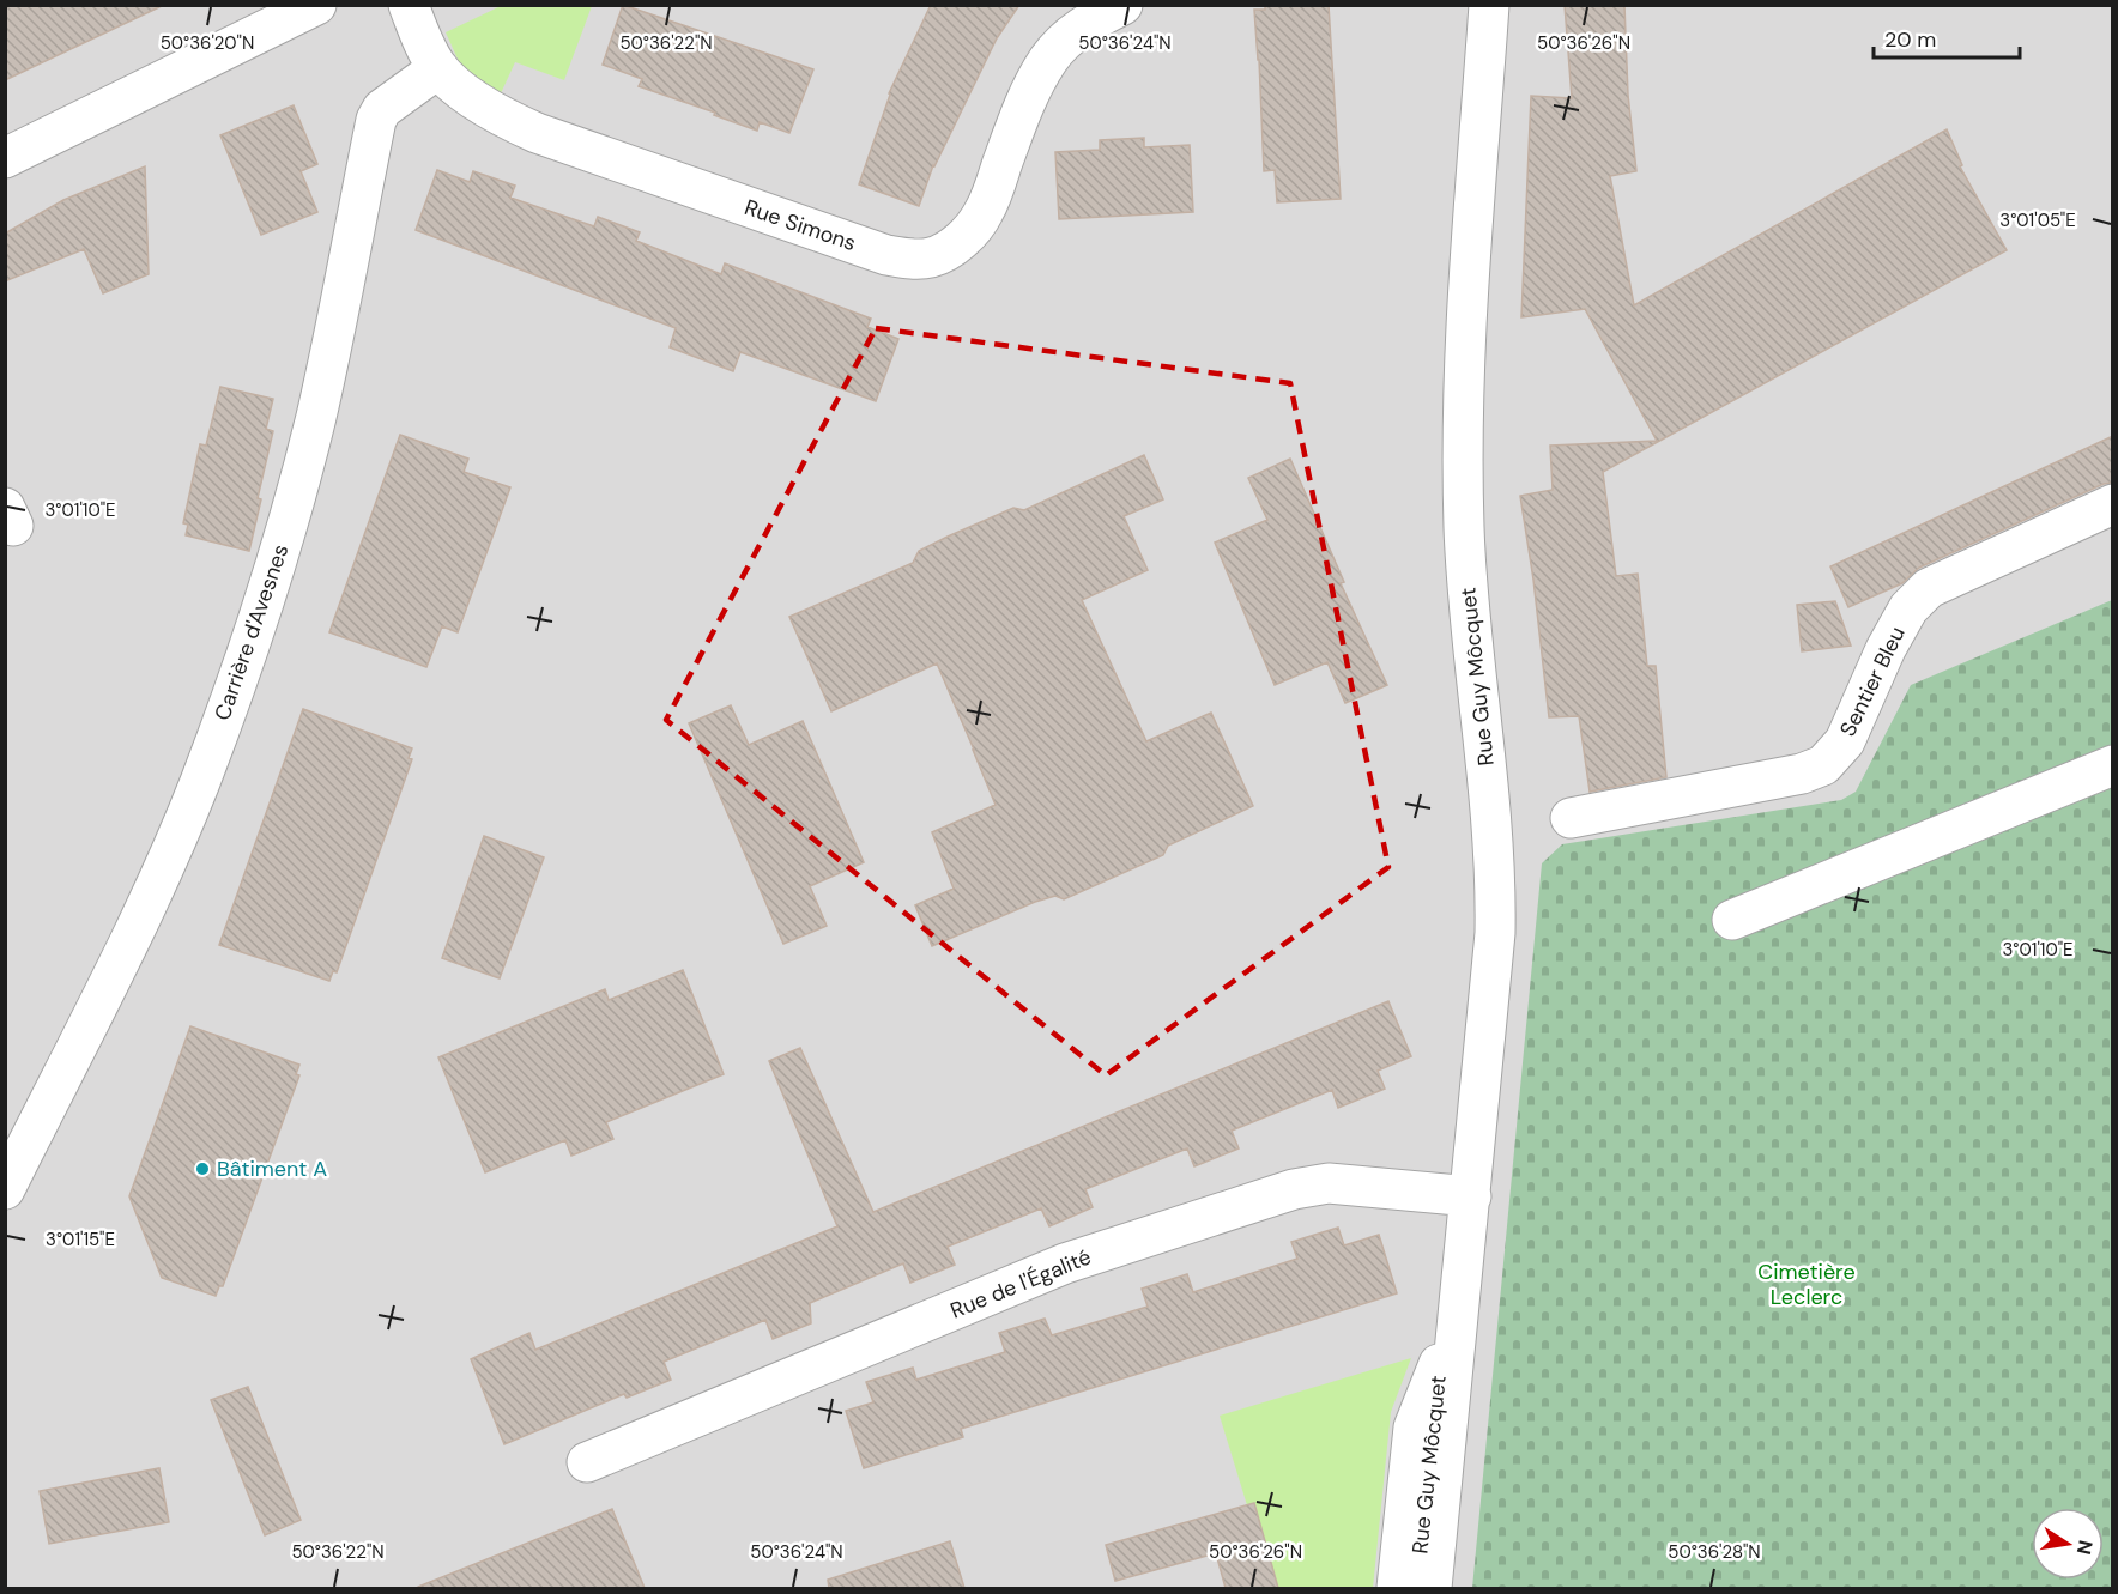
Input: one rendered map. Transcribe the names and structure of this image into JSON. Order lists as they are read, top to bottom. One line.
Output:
{"streets":{"street":["Rue Simons","Carrière d'Avesnes","Rue Guy Môcquet","Sentier Bleu","Rue de l'Égalité"]},"crossings":[["Rue Simons","Carrière d'Avesnes"],["Rue Guy Môcquet","Rue de l'Égalité"]],"parks":["Cimetière Leclerc"],"places":["Bâtiment A"],"scale_bar":"20 m","north":"right","coordinates":["50°36'20\"N","50°36'22\"N","50°36'24\"N","50°36'26\"N","3°01'05\"E","3°01'10\"E","3°01'15\"E","50°36'28\"N"]}
